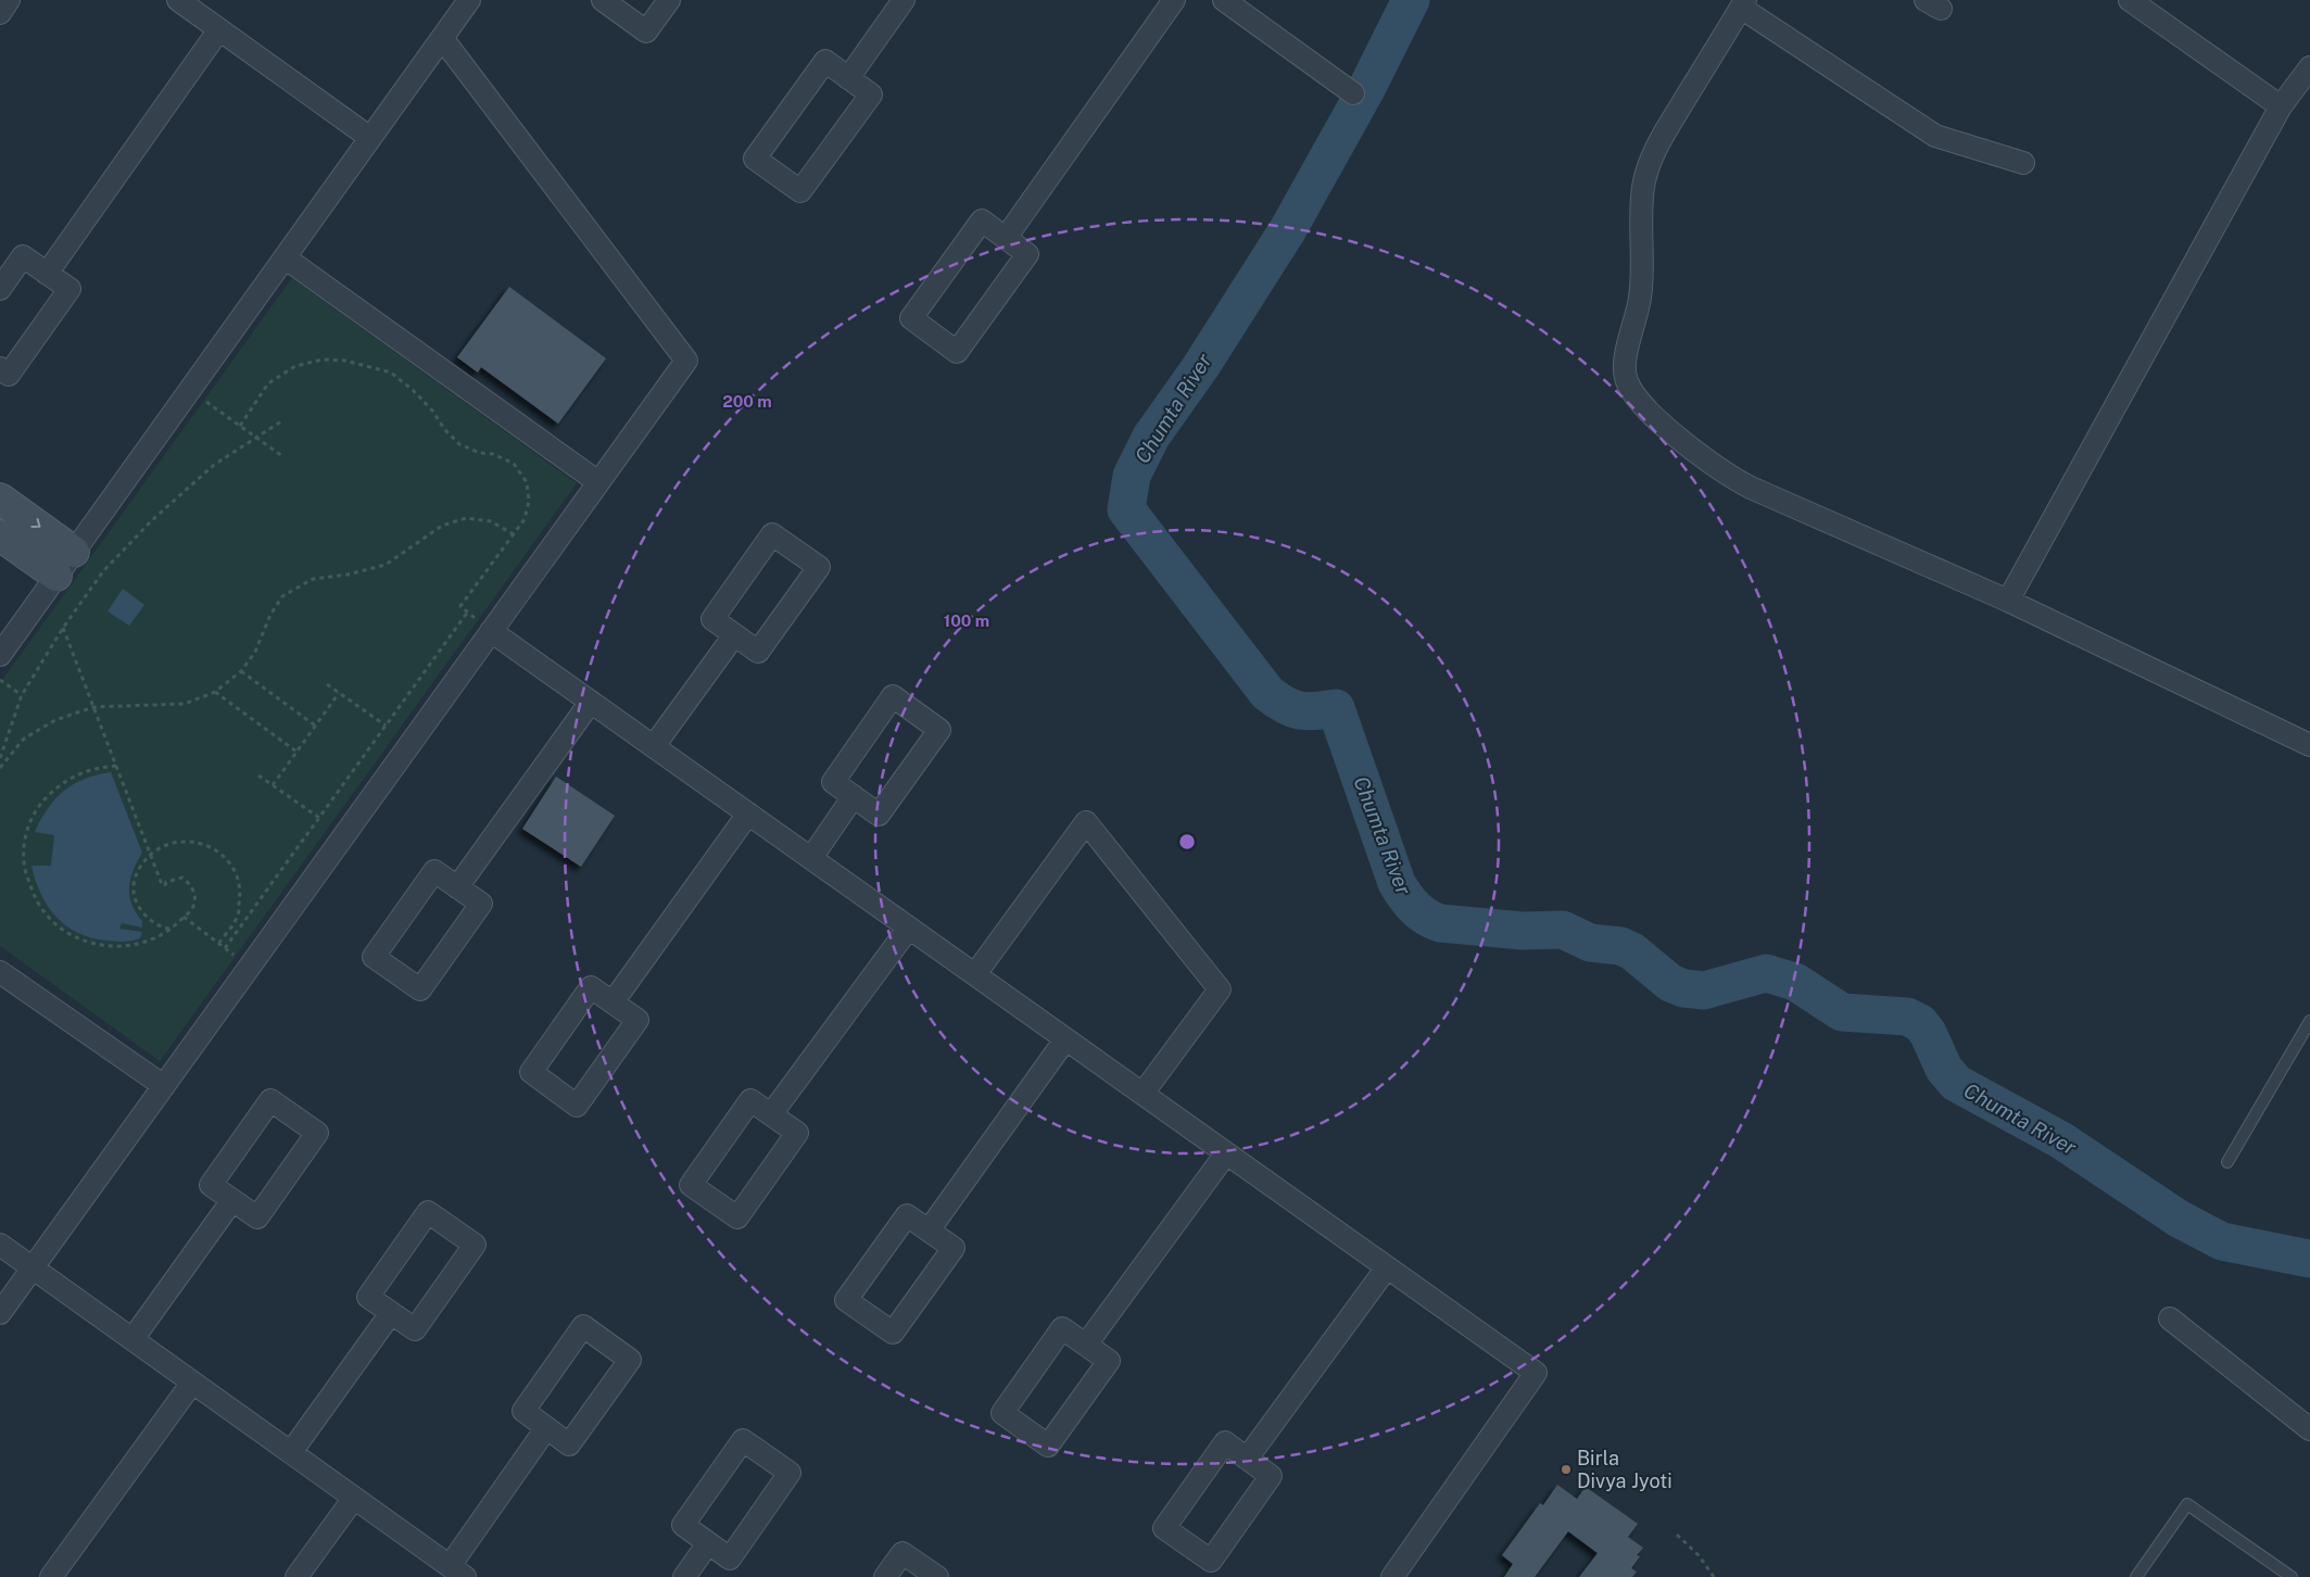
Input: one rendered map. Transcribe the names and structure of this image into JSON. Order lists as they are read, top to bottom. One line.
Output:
{"water":["Chumta River"],"places":["Birla Divya Jyoti"],"rings":["200 m","100 m"]}
